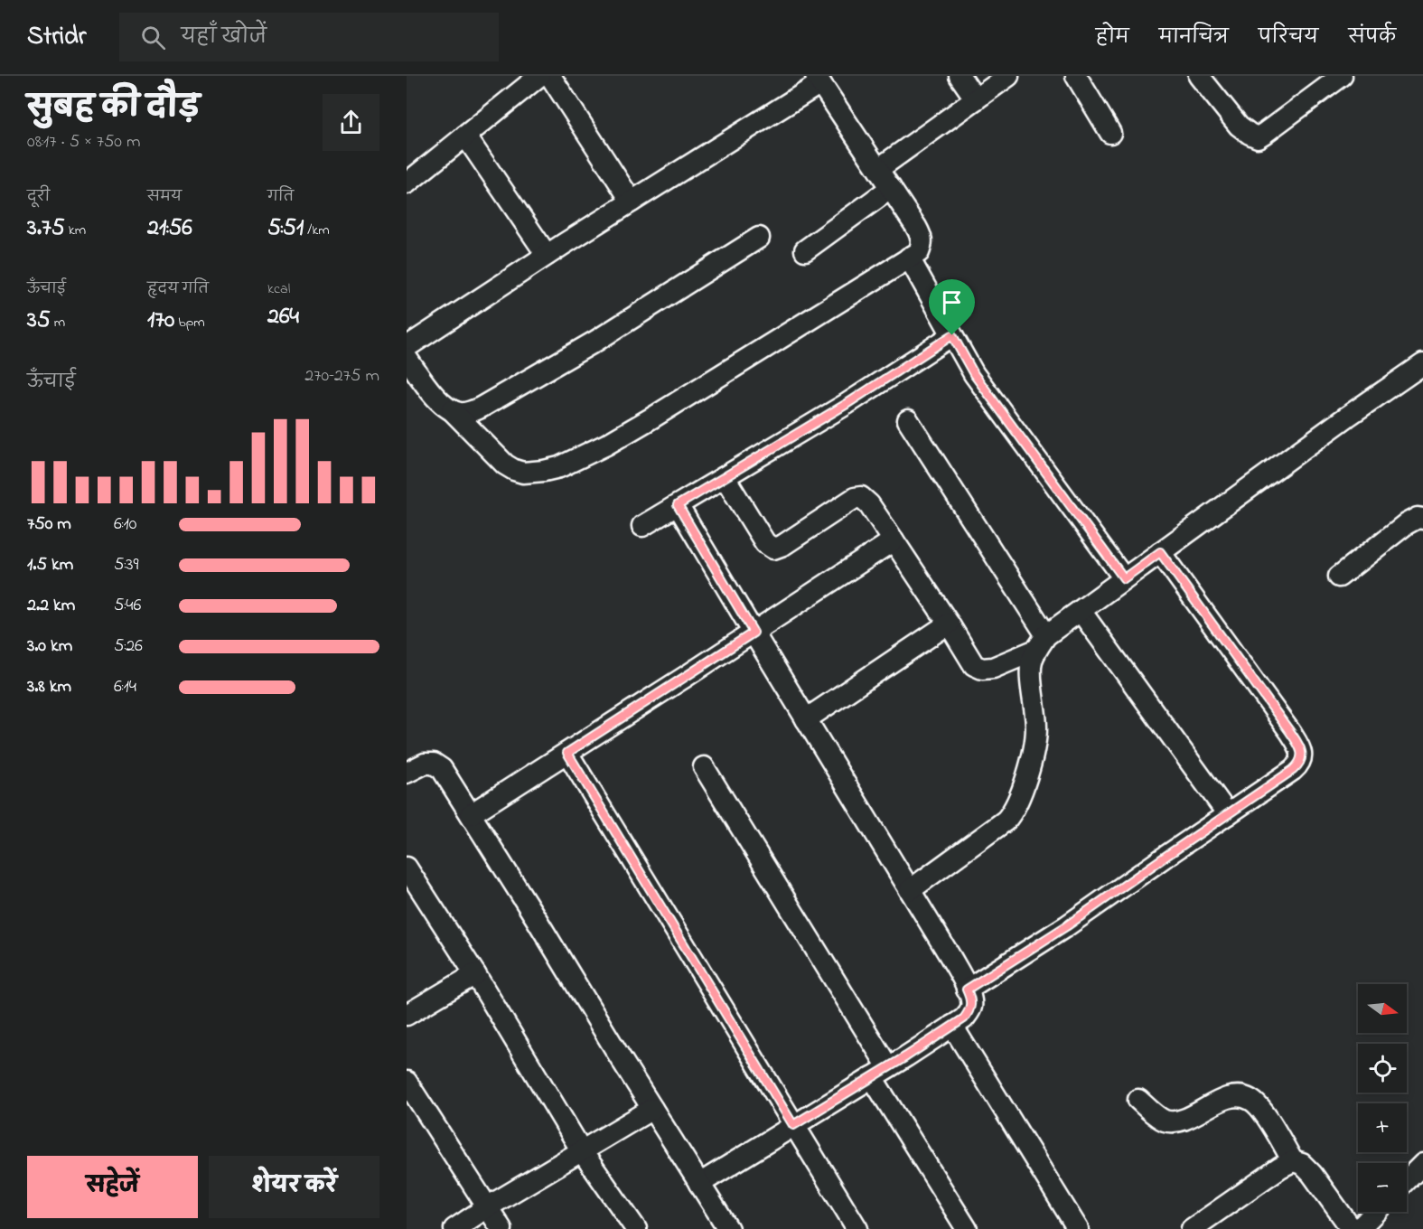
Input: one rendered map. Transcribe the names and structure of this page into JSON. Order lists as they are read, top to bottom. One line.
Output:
{"north":"right","page":{"header":"Stridr","search":"यहाँ खोजें","nav":["होम","मानचित्र","परिचय","संपर्क"],"heading":["सुबह की दौड़","08:17 · 5 × 750 m"],"stats":[["दूरी","3.75 km"],["समय","21:56"],["गति","5:51 /km"],["ऊँचाई","35 m"],["हृदय गति","170 bpm"],["kcal","264"]],"chart":["ऊँचाई","270–275 m"],"list":[{"name":"750 m","note":"6:10"},{"name":"1.5 km","note":"5:39"},{"name":"2.2 km","note":"5:46"},{"name":"3.0 km","note":"5:26"},{"name":"3.8 km","note":"6:14"}],"map_buttons":["+","−"],"buttons":["सहेजें","शेयर करें"]}}
